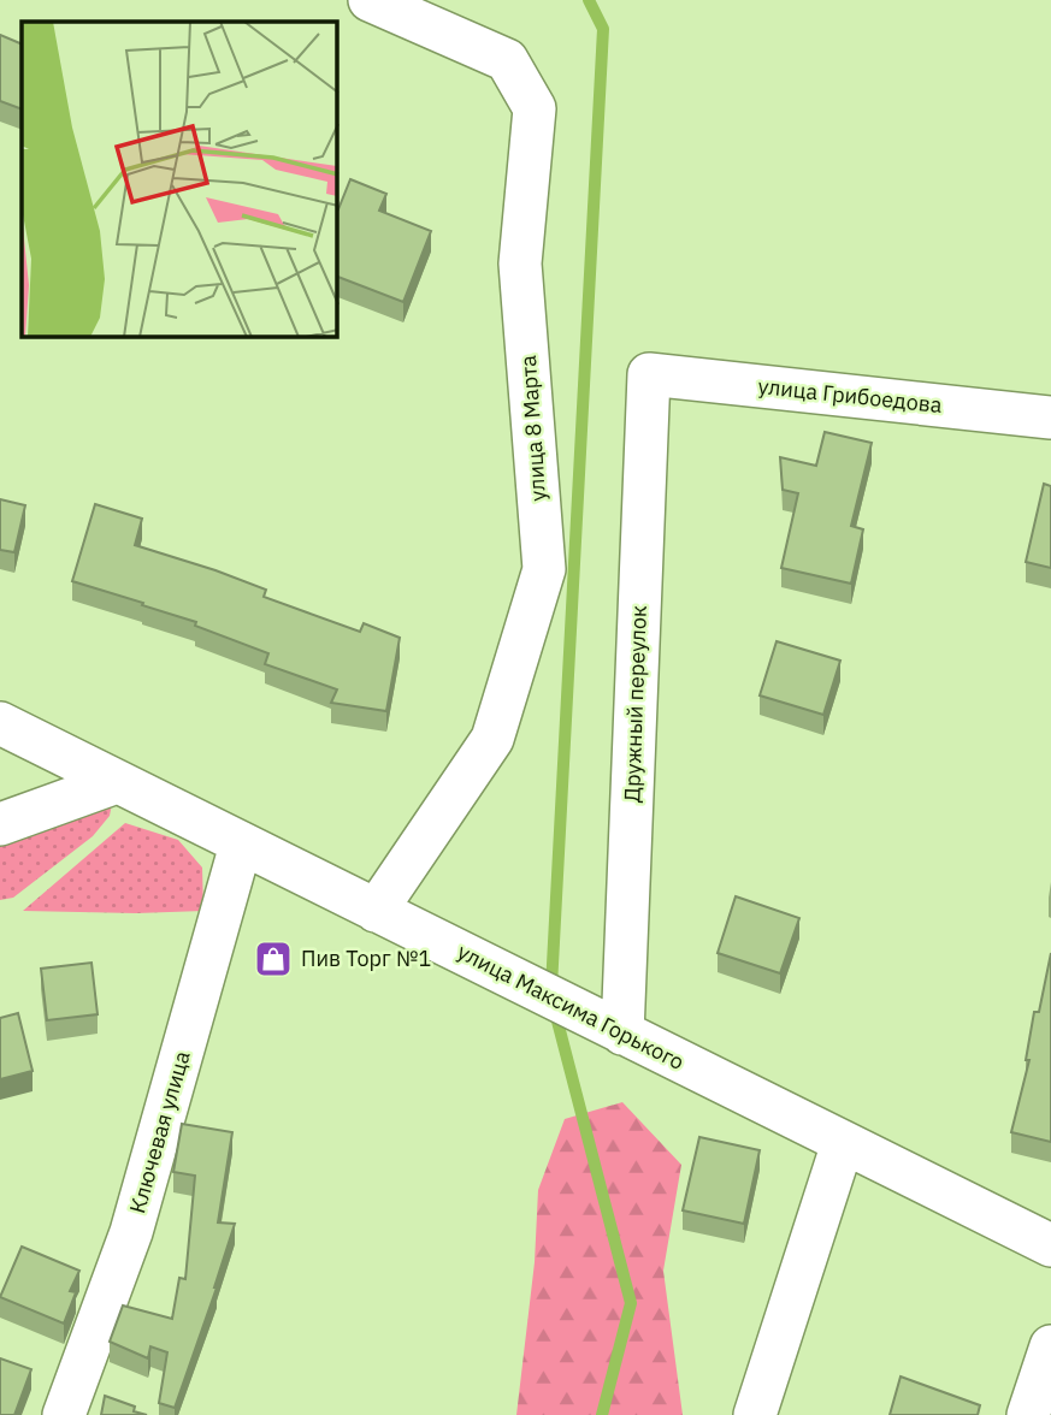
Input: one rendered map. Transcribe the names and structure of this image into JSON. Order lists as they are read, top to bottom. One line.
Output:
{"streets":{"street":["улица Грибоедова","улица 8 Марта","Дружный переулок","улица Максима Горького","Ключевая улица"]},"crossings":[["улица Грибоедова","Дружный переулок"],["улица 8 Марта","улица Максима Горького"],["Дружный переулок","улица Максима Горького"],["улица Максима Горького","Ключевая улица"]],"places":{"shop":["Пив Торг №1"]}}
